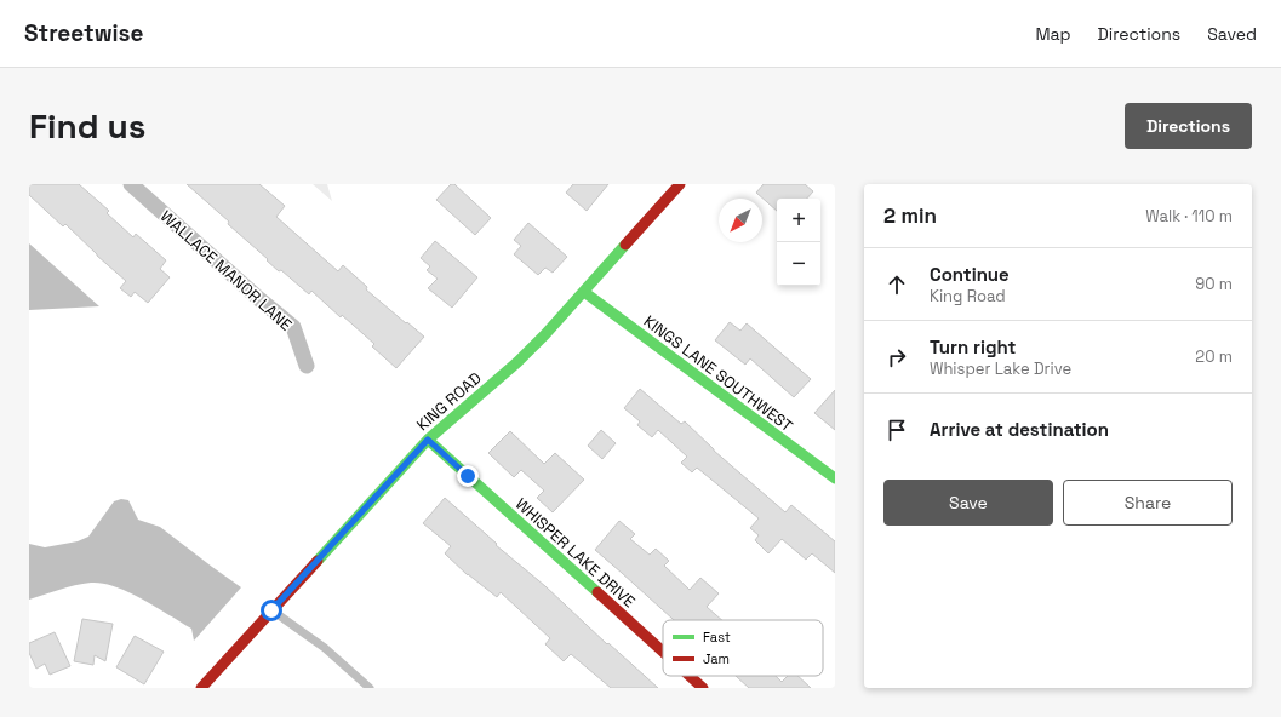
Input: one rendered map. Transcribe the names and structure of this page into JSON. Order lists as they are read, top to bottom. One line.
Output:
{"streets":{"street":["WALLACE MANOR LANE","KINGS LANE SOUTHWEST","KING ROAD","WHISPER LAKE DRIVE"]},"crossings":[["KINGS LANE SOUTHWEST","KING ROAD"],["KING ROAD","WHISPER LAKE DRIVE"]],"legend":["Fast","Jam"],"north":"bottom left","page":{"header":"Streetwise","nav":["Map","Directions","Saved"],"buttons":["Directions",["Save","Share"]],"title":"Find us","heading":["2 min","Walk · 110 m"],"map_buttons":["+","−"],"list":[["Continue","King Road","90 m"],["Turn right","Whisper Lake Drive","20 m"],"Arrive at destination"]}}
